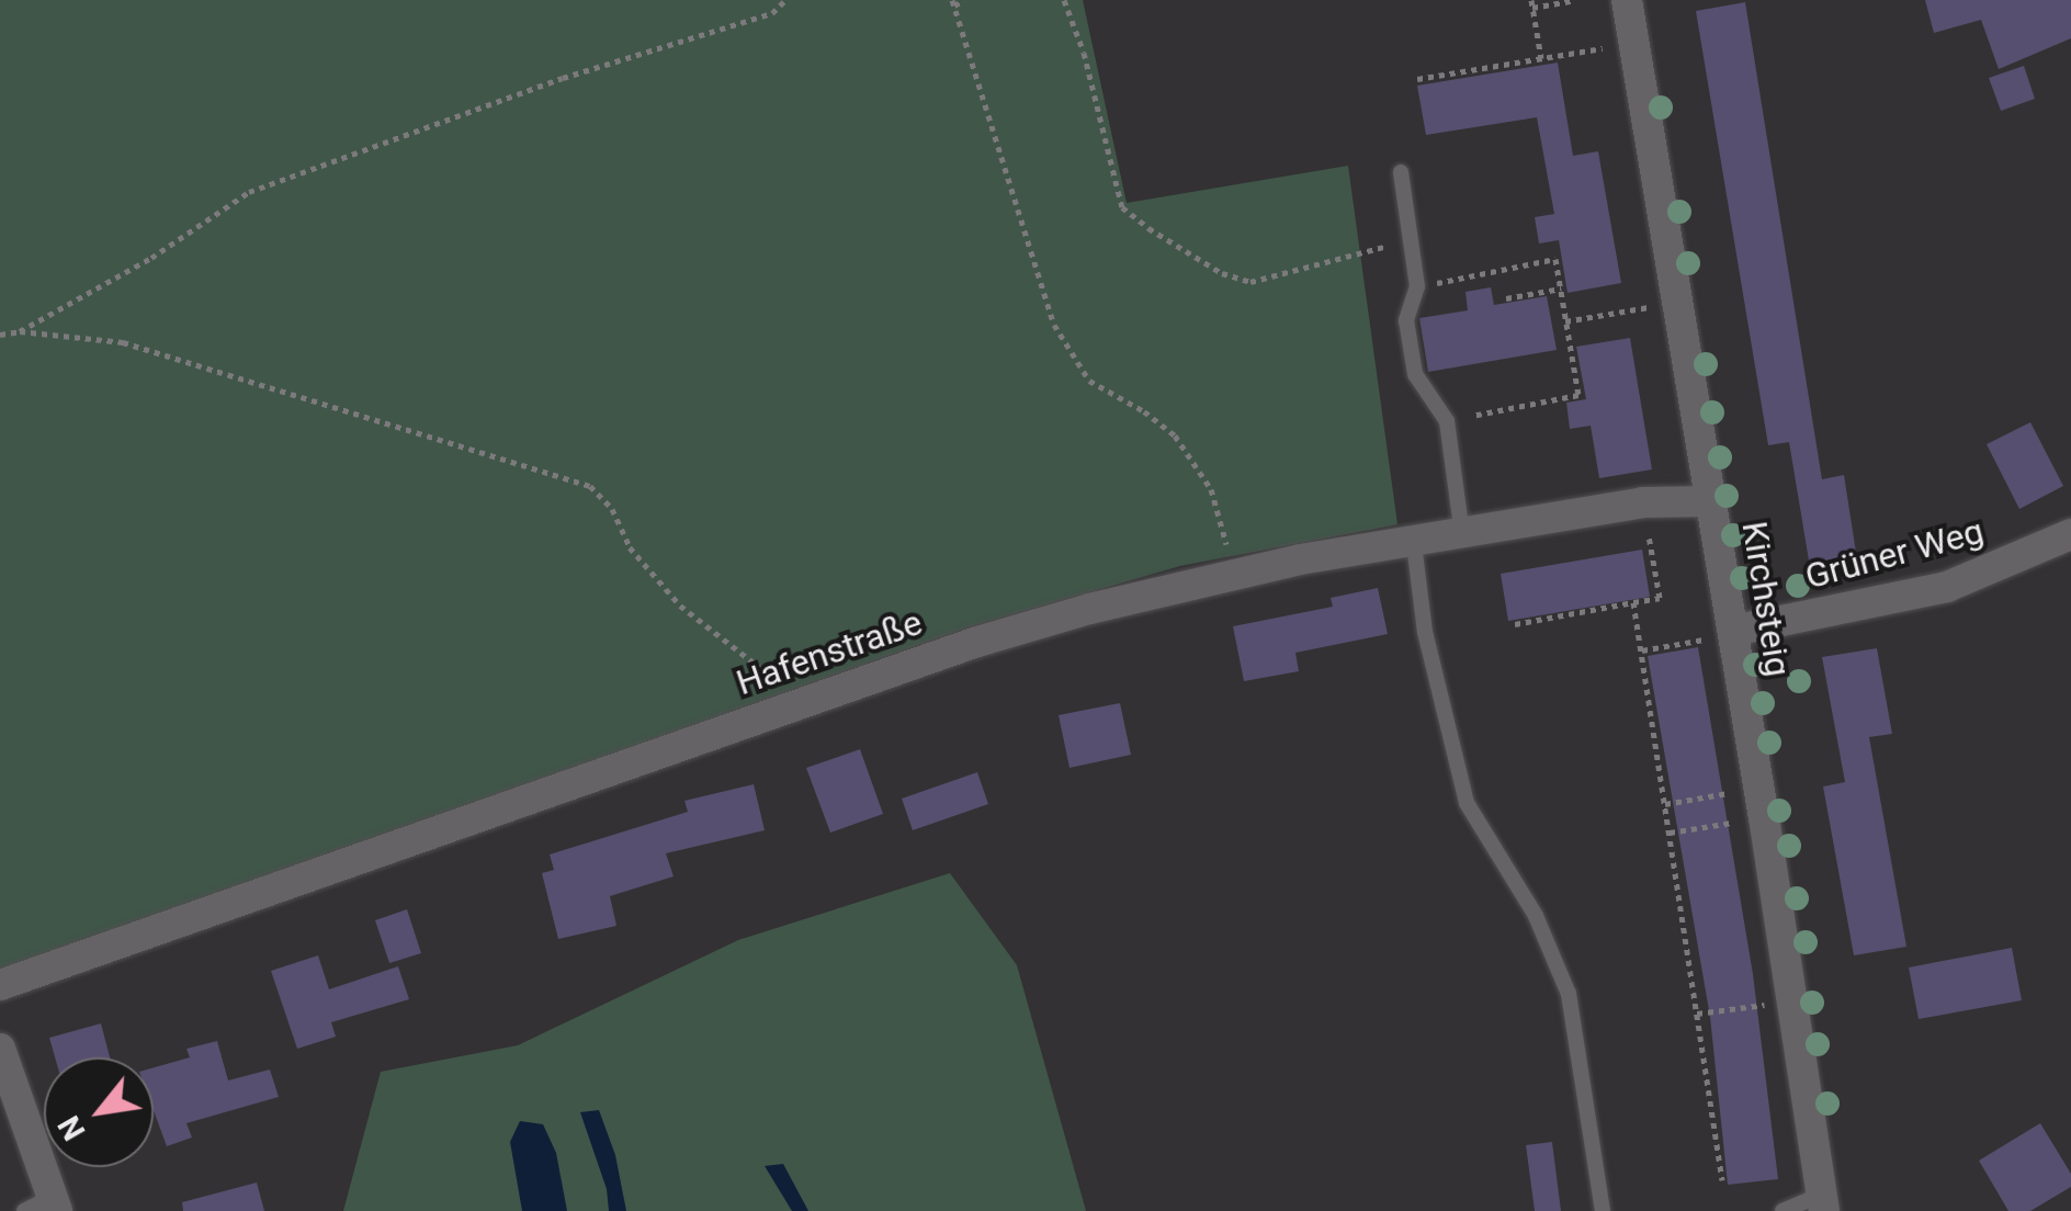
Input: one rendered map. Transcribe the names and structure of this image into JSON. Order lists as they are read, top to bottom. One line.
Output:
{"streets":{"street":["Grüner Weg","Kirchsteig","Hafenstraße"]},"crossings":[["Grüner Weg","Kirchsteig"],["Kirchsteig","Hafenstraße"]],"north":"bottom left"}
